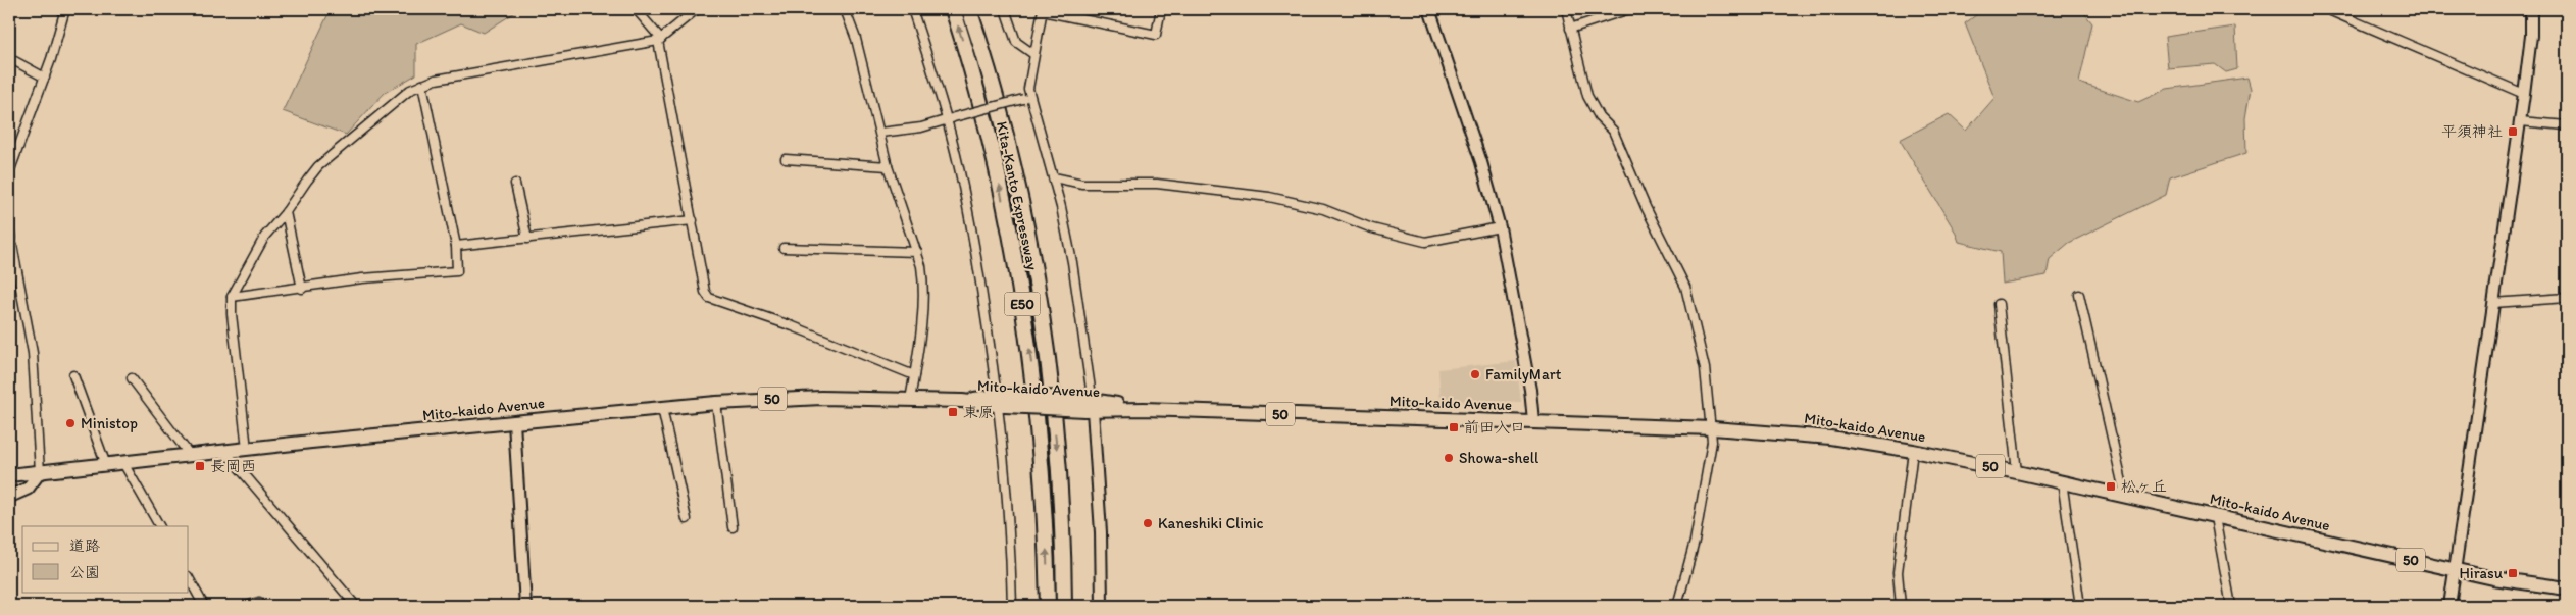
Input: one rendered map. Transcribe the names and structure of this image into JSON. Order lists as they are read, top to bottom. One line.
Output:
{"streets":{"highway":["Kita-Kanto Expressway","E50"],"main road":["Mito-kaido Avenue","50"]},"places":{"transit":["平須神社","東原","前田入口","長岡西","松ヶ丘","Hirasu"],"other":["FamilyMart","Ministop","Showa-shell","Kaneshiki Clinic"]},"legend":["道路","公園"]}
